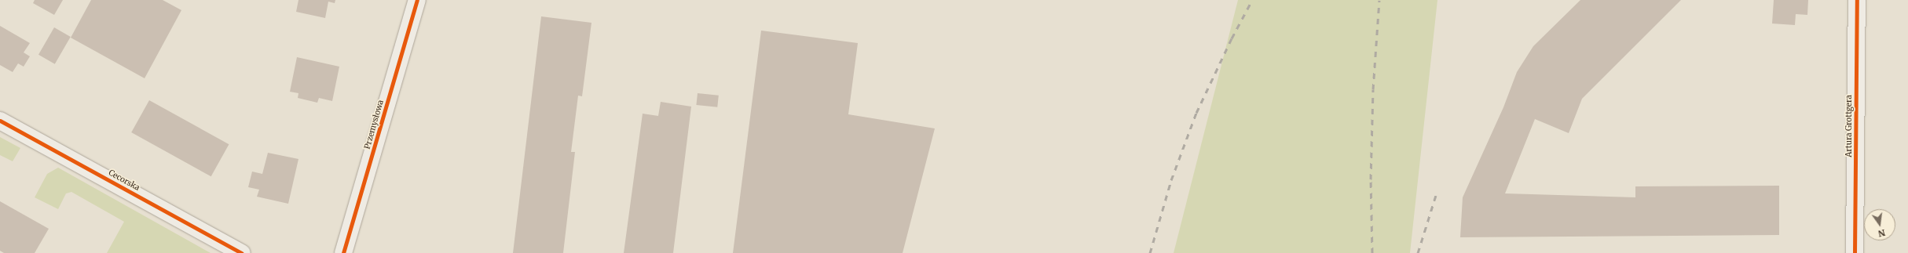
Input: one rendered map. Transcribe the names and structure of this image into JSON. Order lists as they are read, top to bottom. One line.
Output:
{"streets":{"street":["Przemysłowa","Artura Grottgera","Cecorska"]},"north":"bottom"}
